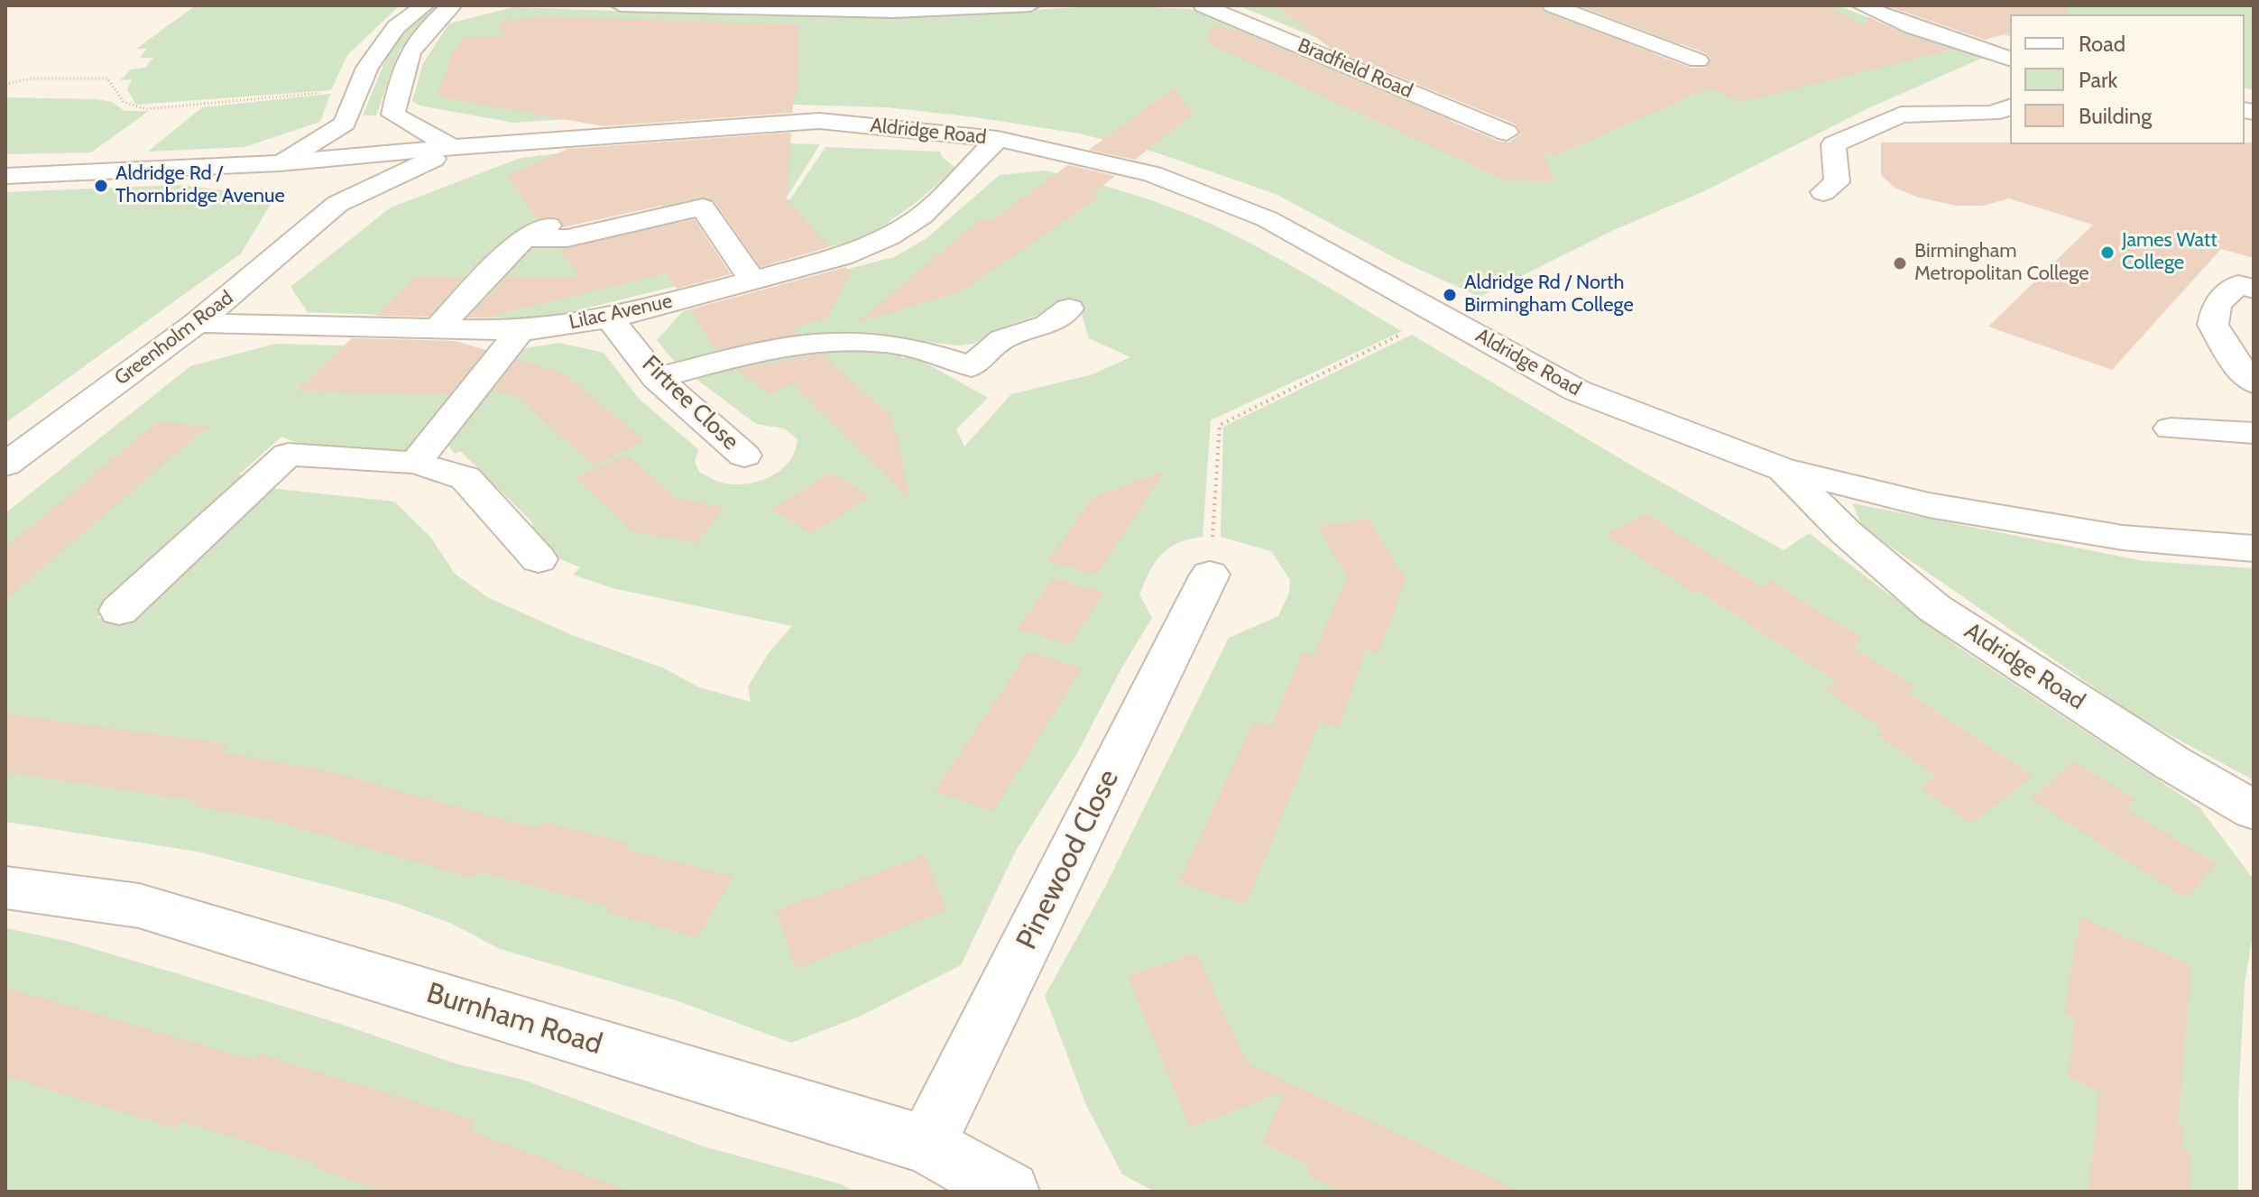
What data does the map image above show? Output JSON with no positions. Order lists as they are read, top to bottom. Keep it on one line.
{"streets":{"street":["Bradfield Road","Aldridge Road","Lilac Avenue","Greenholm Road","Firtree Close","Pinewood Close","Burnham Road"]},"crossings":[["Aldridge Road","Lilac Avenue"],["Aldridge Road","Greenholm Road"],["Lilac Avenue","Greenholm Road"],["Lilac Avenue","Firtree Close"],["Pinewood Close","Burnham Road"]],"places":["Aldridge Rd / Thornbridge Avenue","James Watt College","Birmingham Metropolitan College","Aldridge Rd / North Birmingham College"],"legend":["Road","Park","Building"]}
